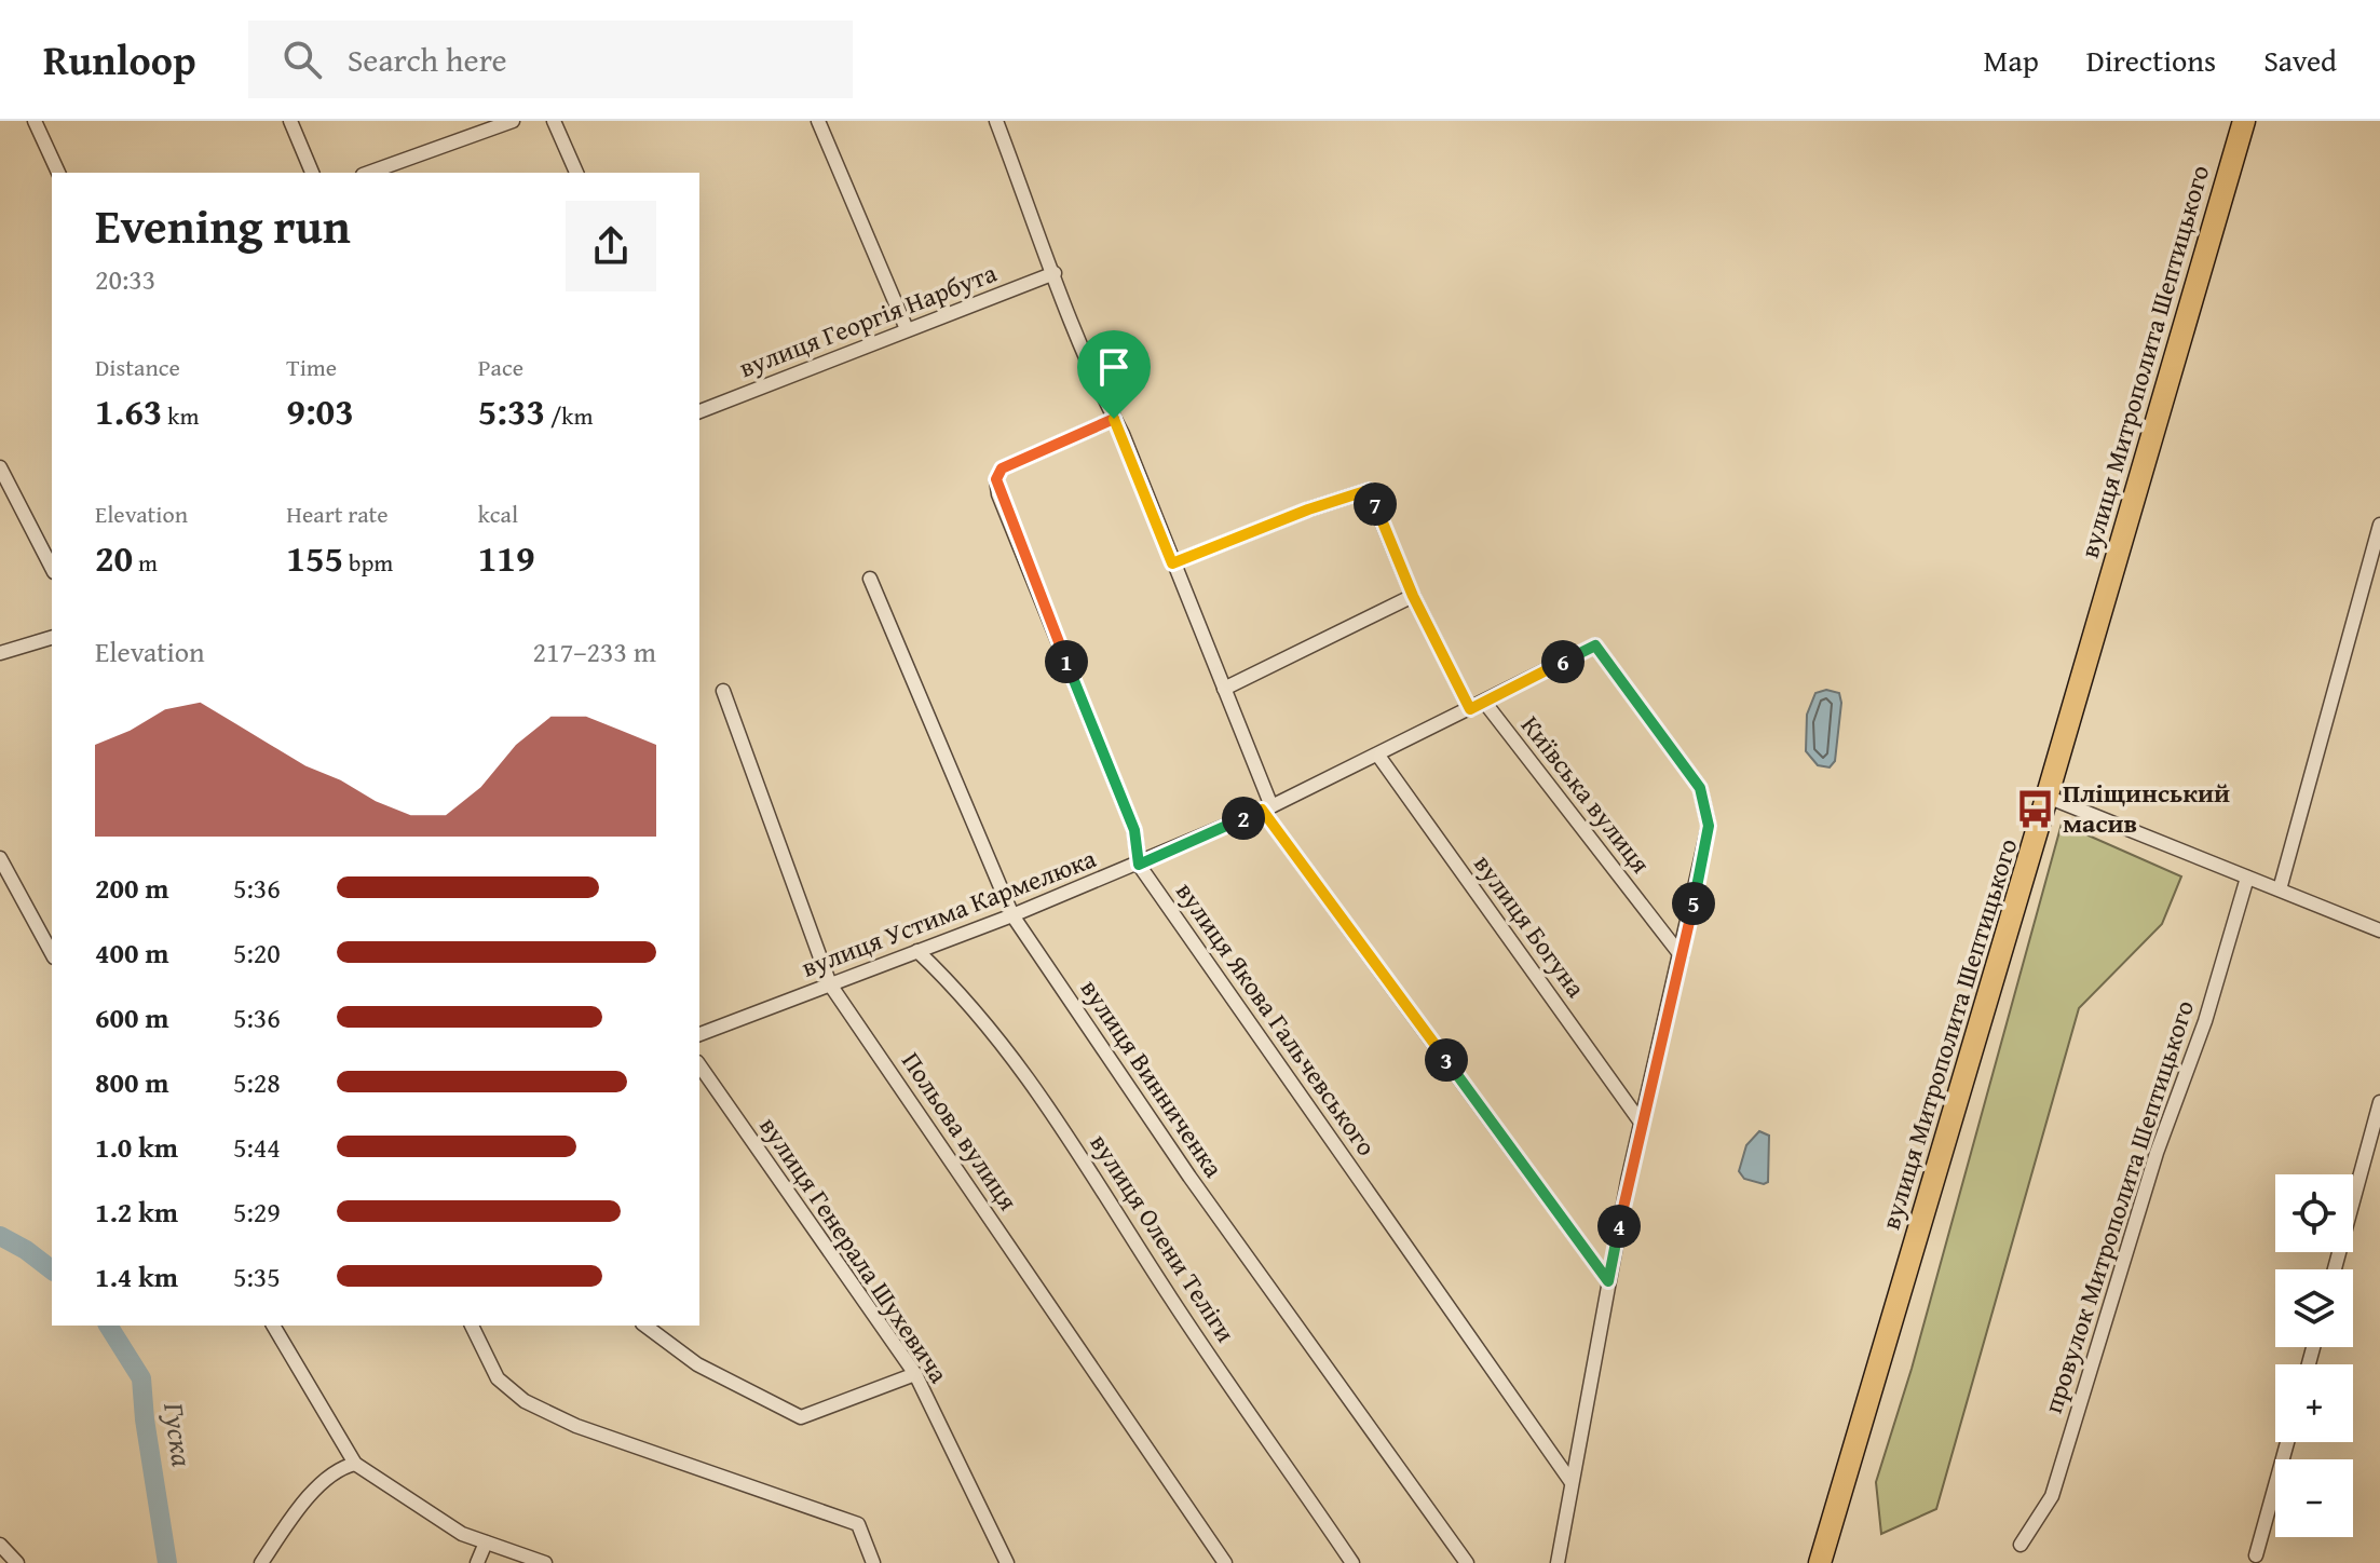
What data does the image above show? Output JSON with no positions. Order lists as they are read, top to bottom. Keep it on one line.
{"streets":{"main road":["вулиця Митрополита Шептицького"],"street":["вулиця Георгія Нарбута","Київська вулиця","вулиця Устима Кармелюка","вулиця Богуна","вулиця Якова Гальчевського","вулиця Винниченка","Польова вулиця","провулок Митрополита Шептицького","вулиця Олени Теліги","вулиця Генерала Шухевича"]},"crossings":[["Київська вулиця","вулиця Устима Кармелюка"],["вулиця Устима Кармелюка","вулиця Богуна"],["вулиця Устима Кармелюка","вулиця Якова Гальчевського"],["вулиця Устима Кармелюка","вулиця Винниченка"],["вулиця Устима Кармелюка","Польова вулиця"],["вулиця Устима Кармелюка","вулиця Олени Теліги"]],"water":["Гуска"],"places":{"bus stop":["Пліщинський масив"]},"page":{"header":"Runloop","search":"Search here","nav":["Map","Directions","Saved"],"heading":["Evening run","20:33"],"stats":[["Distance","1.63 km"],["Time","9:03"],["Pace","5:33 /km"],["Elevation","20 m"],["Heart rate","155 bpm"],["kcal","119"]],"pins":["7","1","6","2","5","3","4"],"chart":["Elevation","217–233 m"],"list":[{"name":"200 m","note":"5:36"},{"name":"400 m","note":"5:20"},{"name":"600 m","note":"5:36"},{"name":"800 m","note":"5:28"},{"name":"1.0 km","note":"5:44"},{"name":"1.2 km","note":"5:29"},{"name":"1.4 km","note":"5:35"}],"map_buttons":["+","−"]}}
